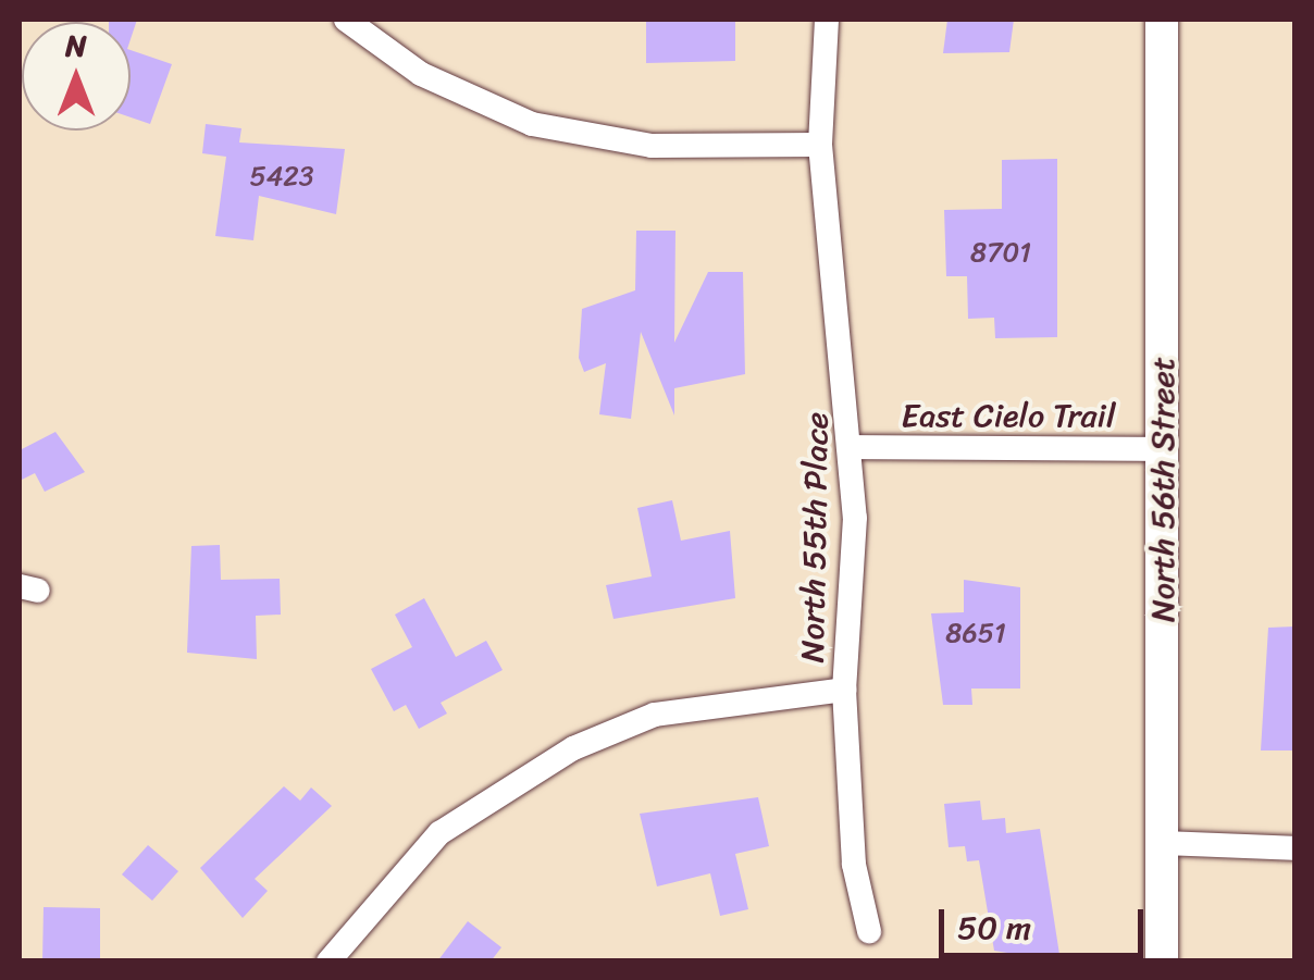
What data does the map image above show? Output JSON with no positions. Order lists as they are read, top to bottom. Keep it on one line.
{"streets":{"street":["East Cielo Trail","North 56th Street","North 55th Place"]},"crossings":[["East Cielo Trail","North 56th Street"],["East Cielo Trail","North 55th Place"]],"house_numbers":["5423","8701","8651"],"scale_bar":"50 m","north":"top"}
